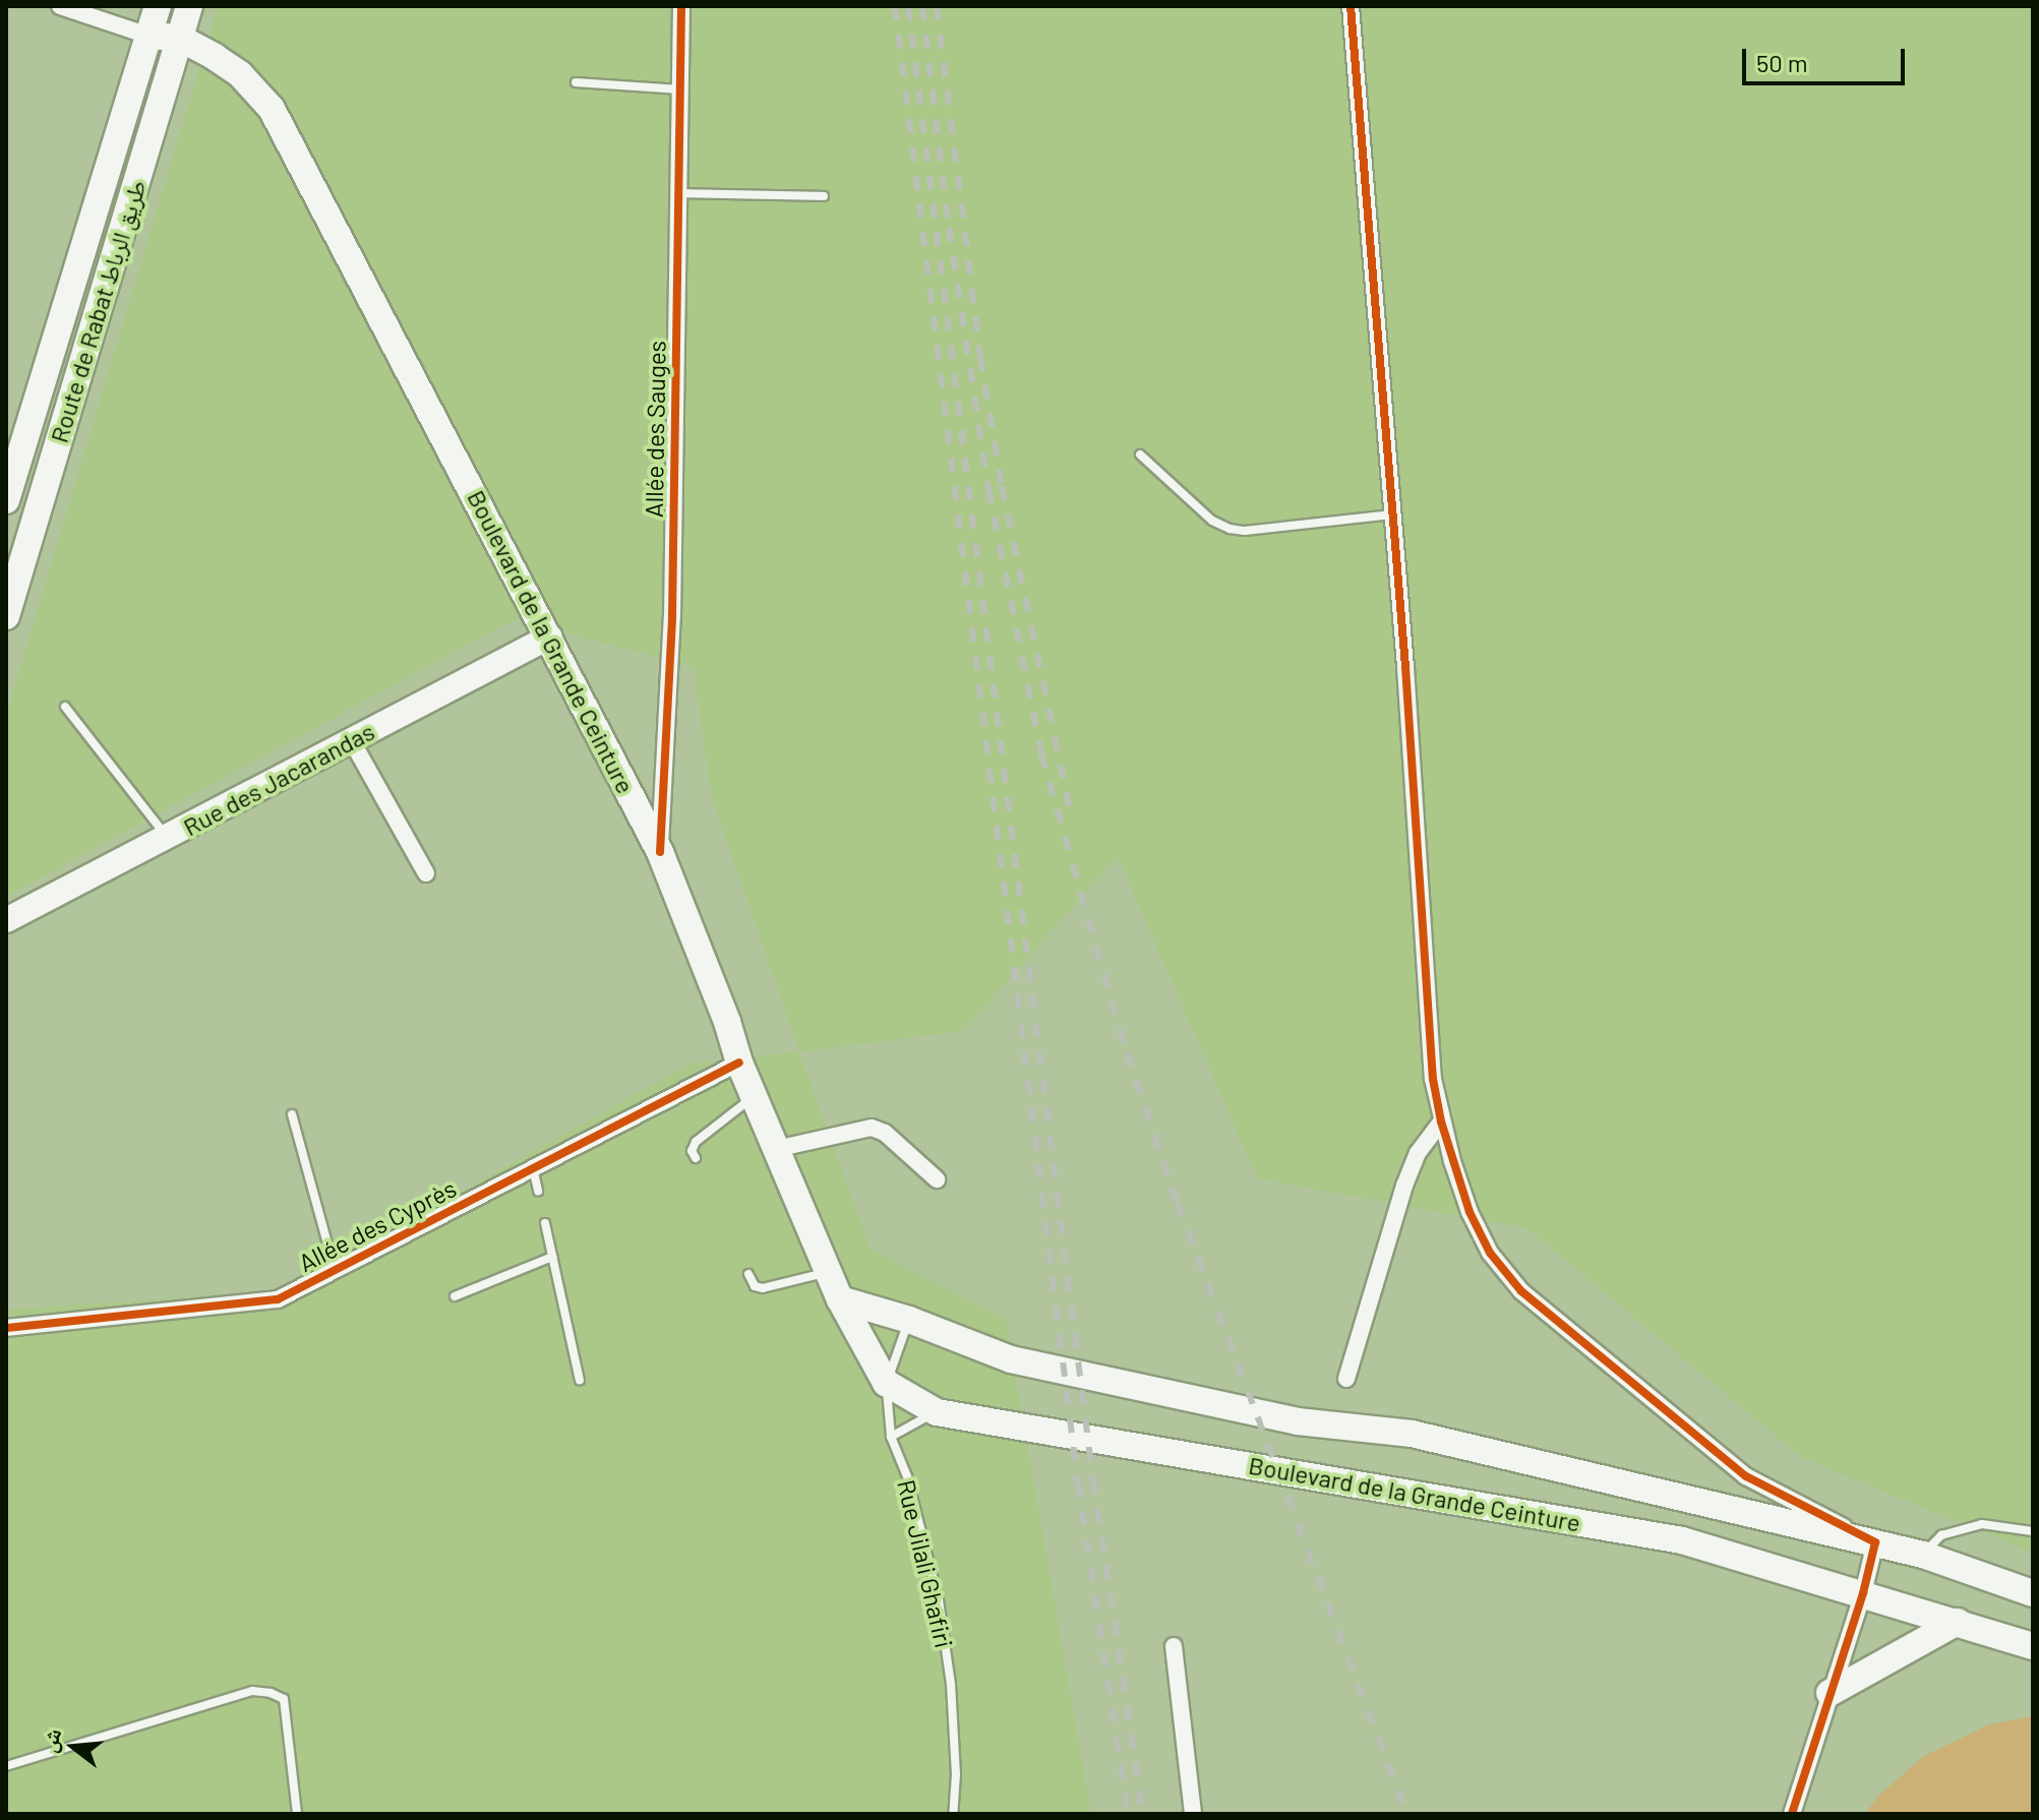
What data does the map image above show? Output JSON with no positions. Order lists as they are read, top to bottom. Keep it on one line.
{"streets":{"main road":["Route de Rabat طريق الرباط","Boulevard de la Grande Ceinture"],"street":["Allée des Sauges","Rue des Jacarandas","Allée des Cyprès"],"lane":["Rue Jilali Ghafiri"]},"crossings":[["Route de Rabat طريق الرباط","Boulevard de la Grande Ceinture"],["Allée des Sauges","Boulevard de la Grande Ceinture"],["Boulevard de la Grande Ceinture","Rue des Jacarandas"],["Boulevard de la Grande Ceinture","Allée des Cyprès"],["Boulevard de la Grande Ceinture","Rue Jilali Ghafiri"]],"scale_bar":"50 m","north":"left"}
